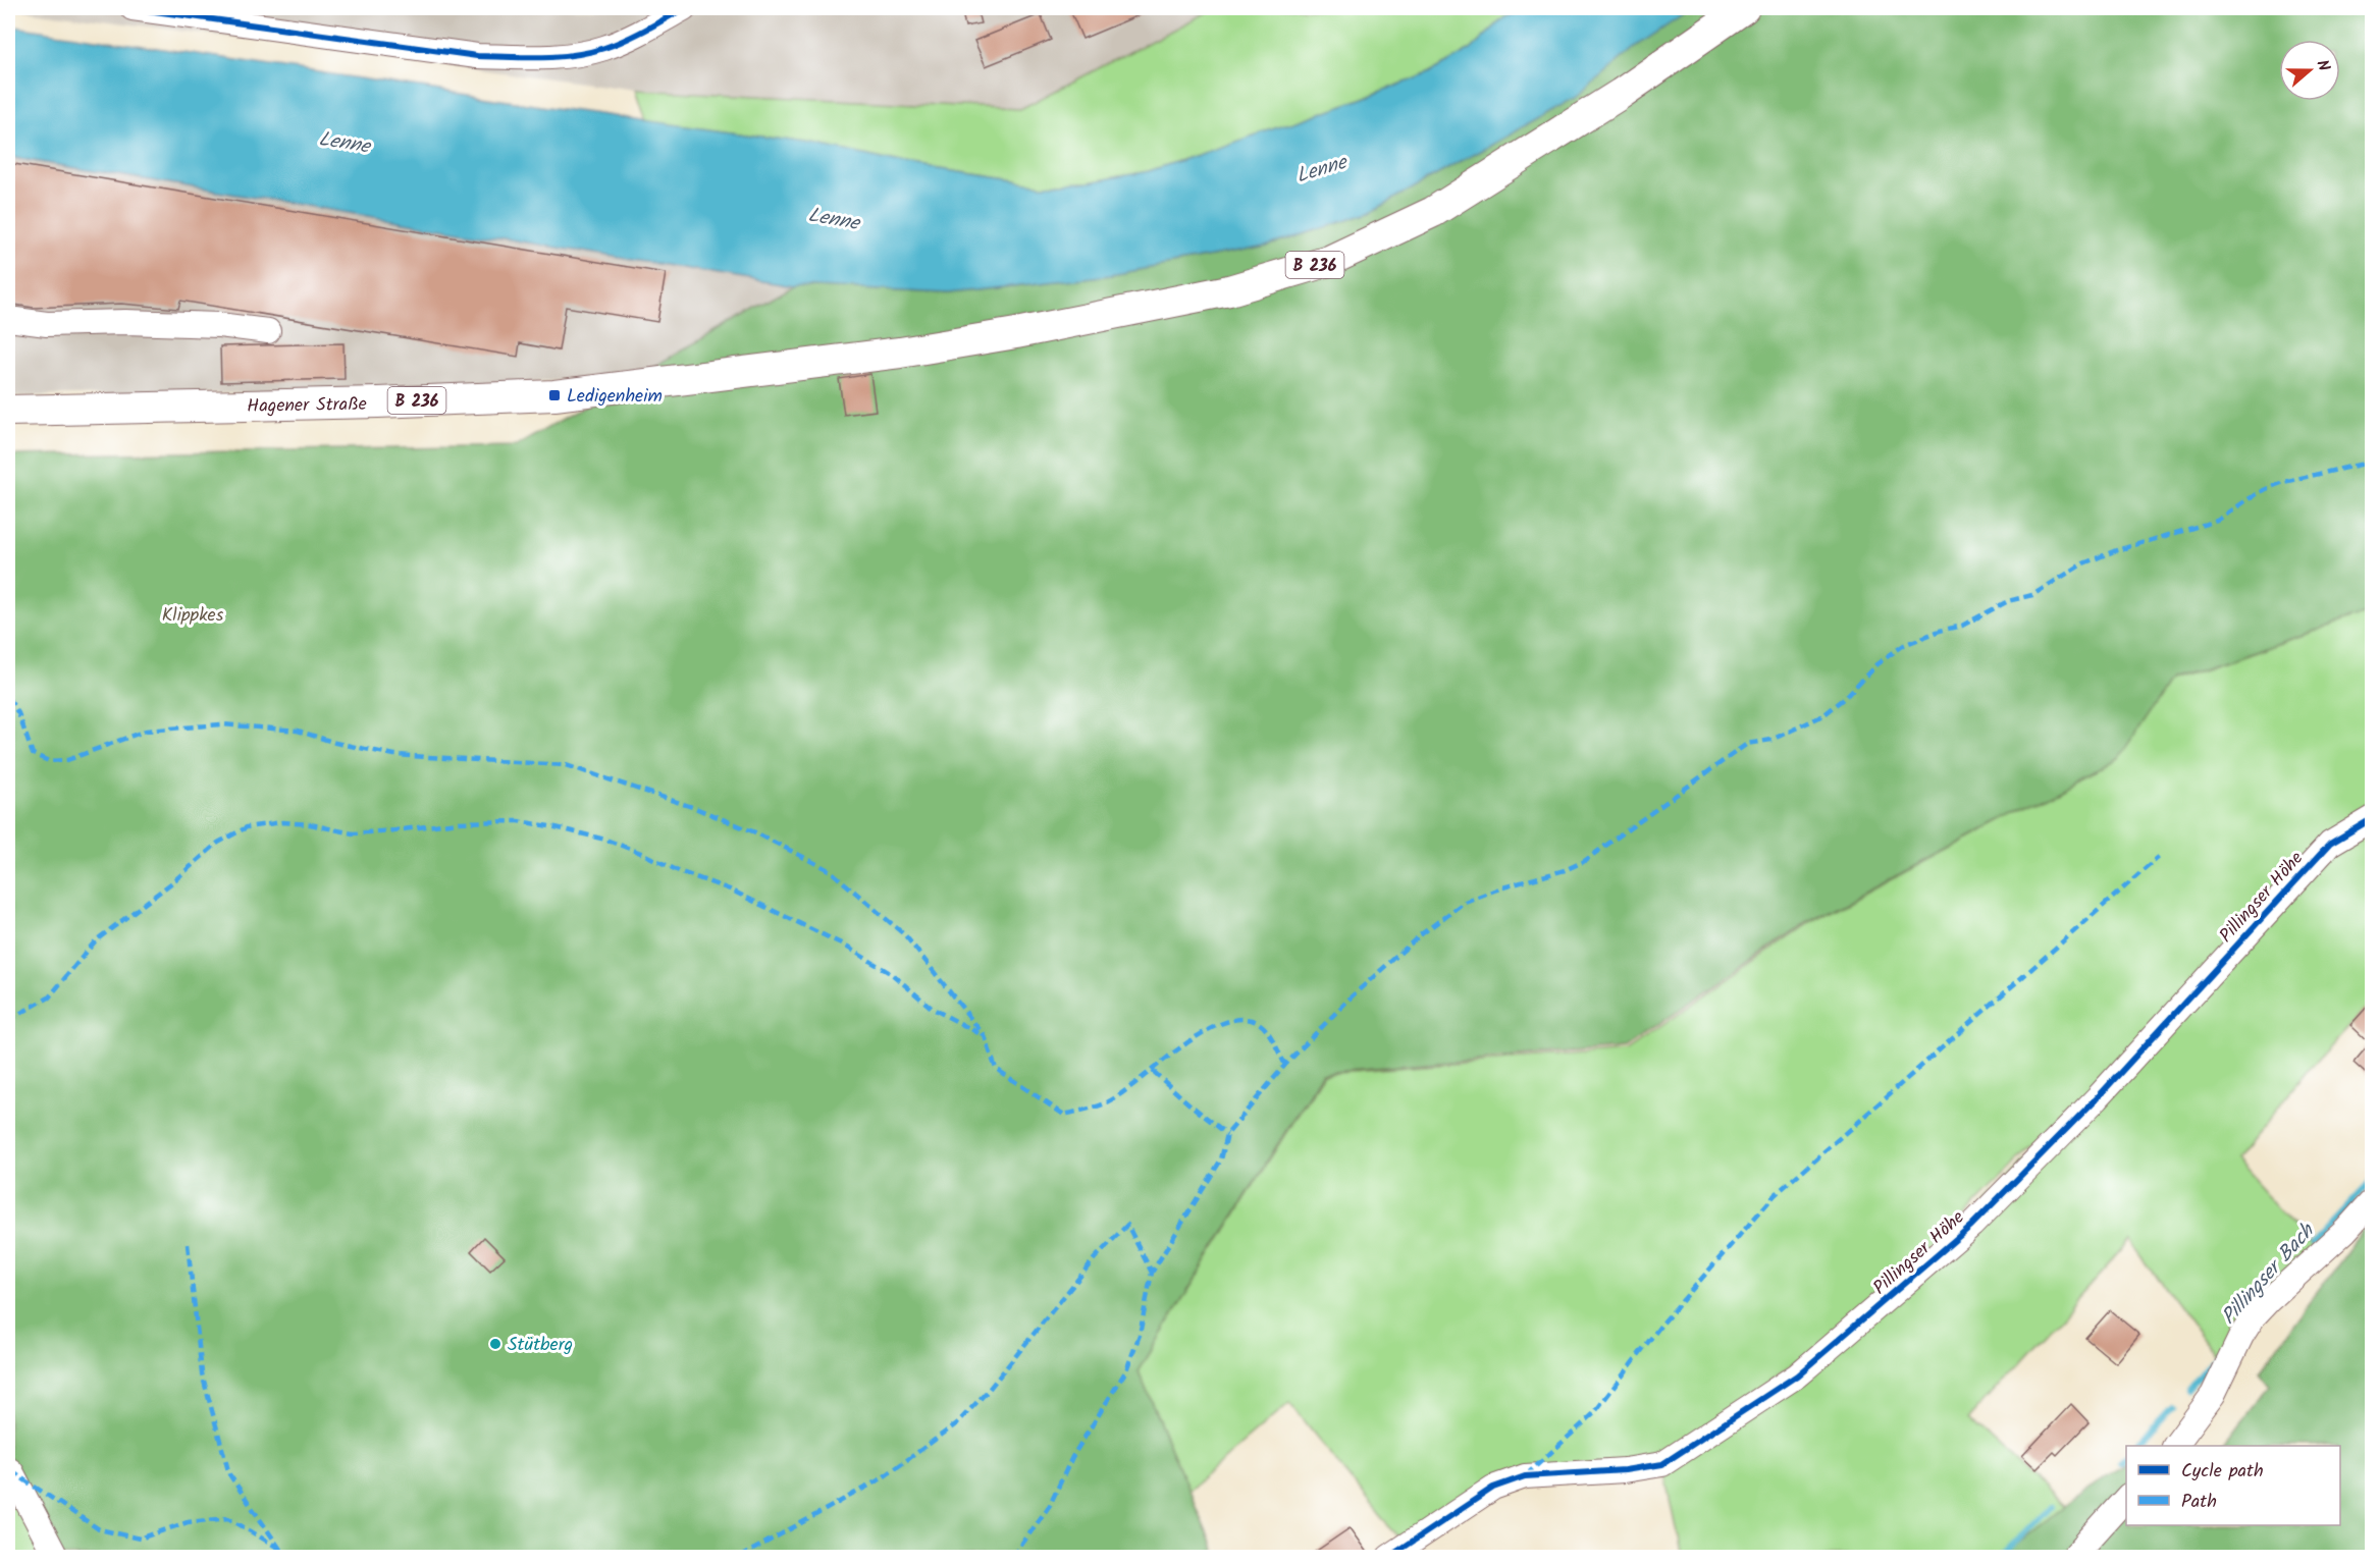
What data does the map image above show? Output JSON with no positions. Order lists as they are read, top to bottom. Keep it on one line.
{"streets":{"main road":["B 236","Hagener Straße"],"street":["Pillingser Höhe"]},"water":["Lenne","Pillingser Bach"],"parks":["Klippkes"],"places":{"transit":["Ledigenheim"],"other":["Stütberg"]},"legend":["Cycle path","Path"],"north":"right"}
